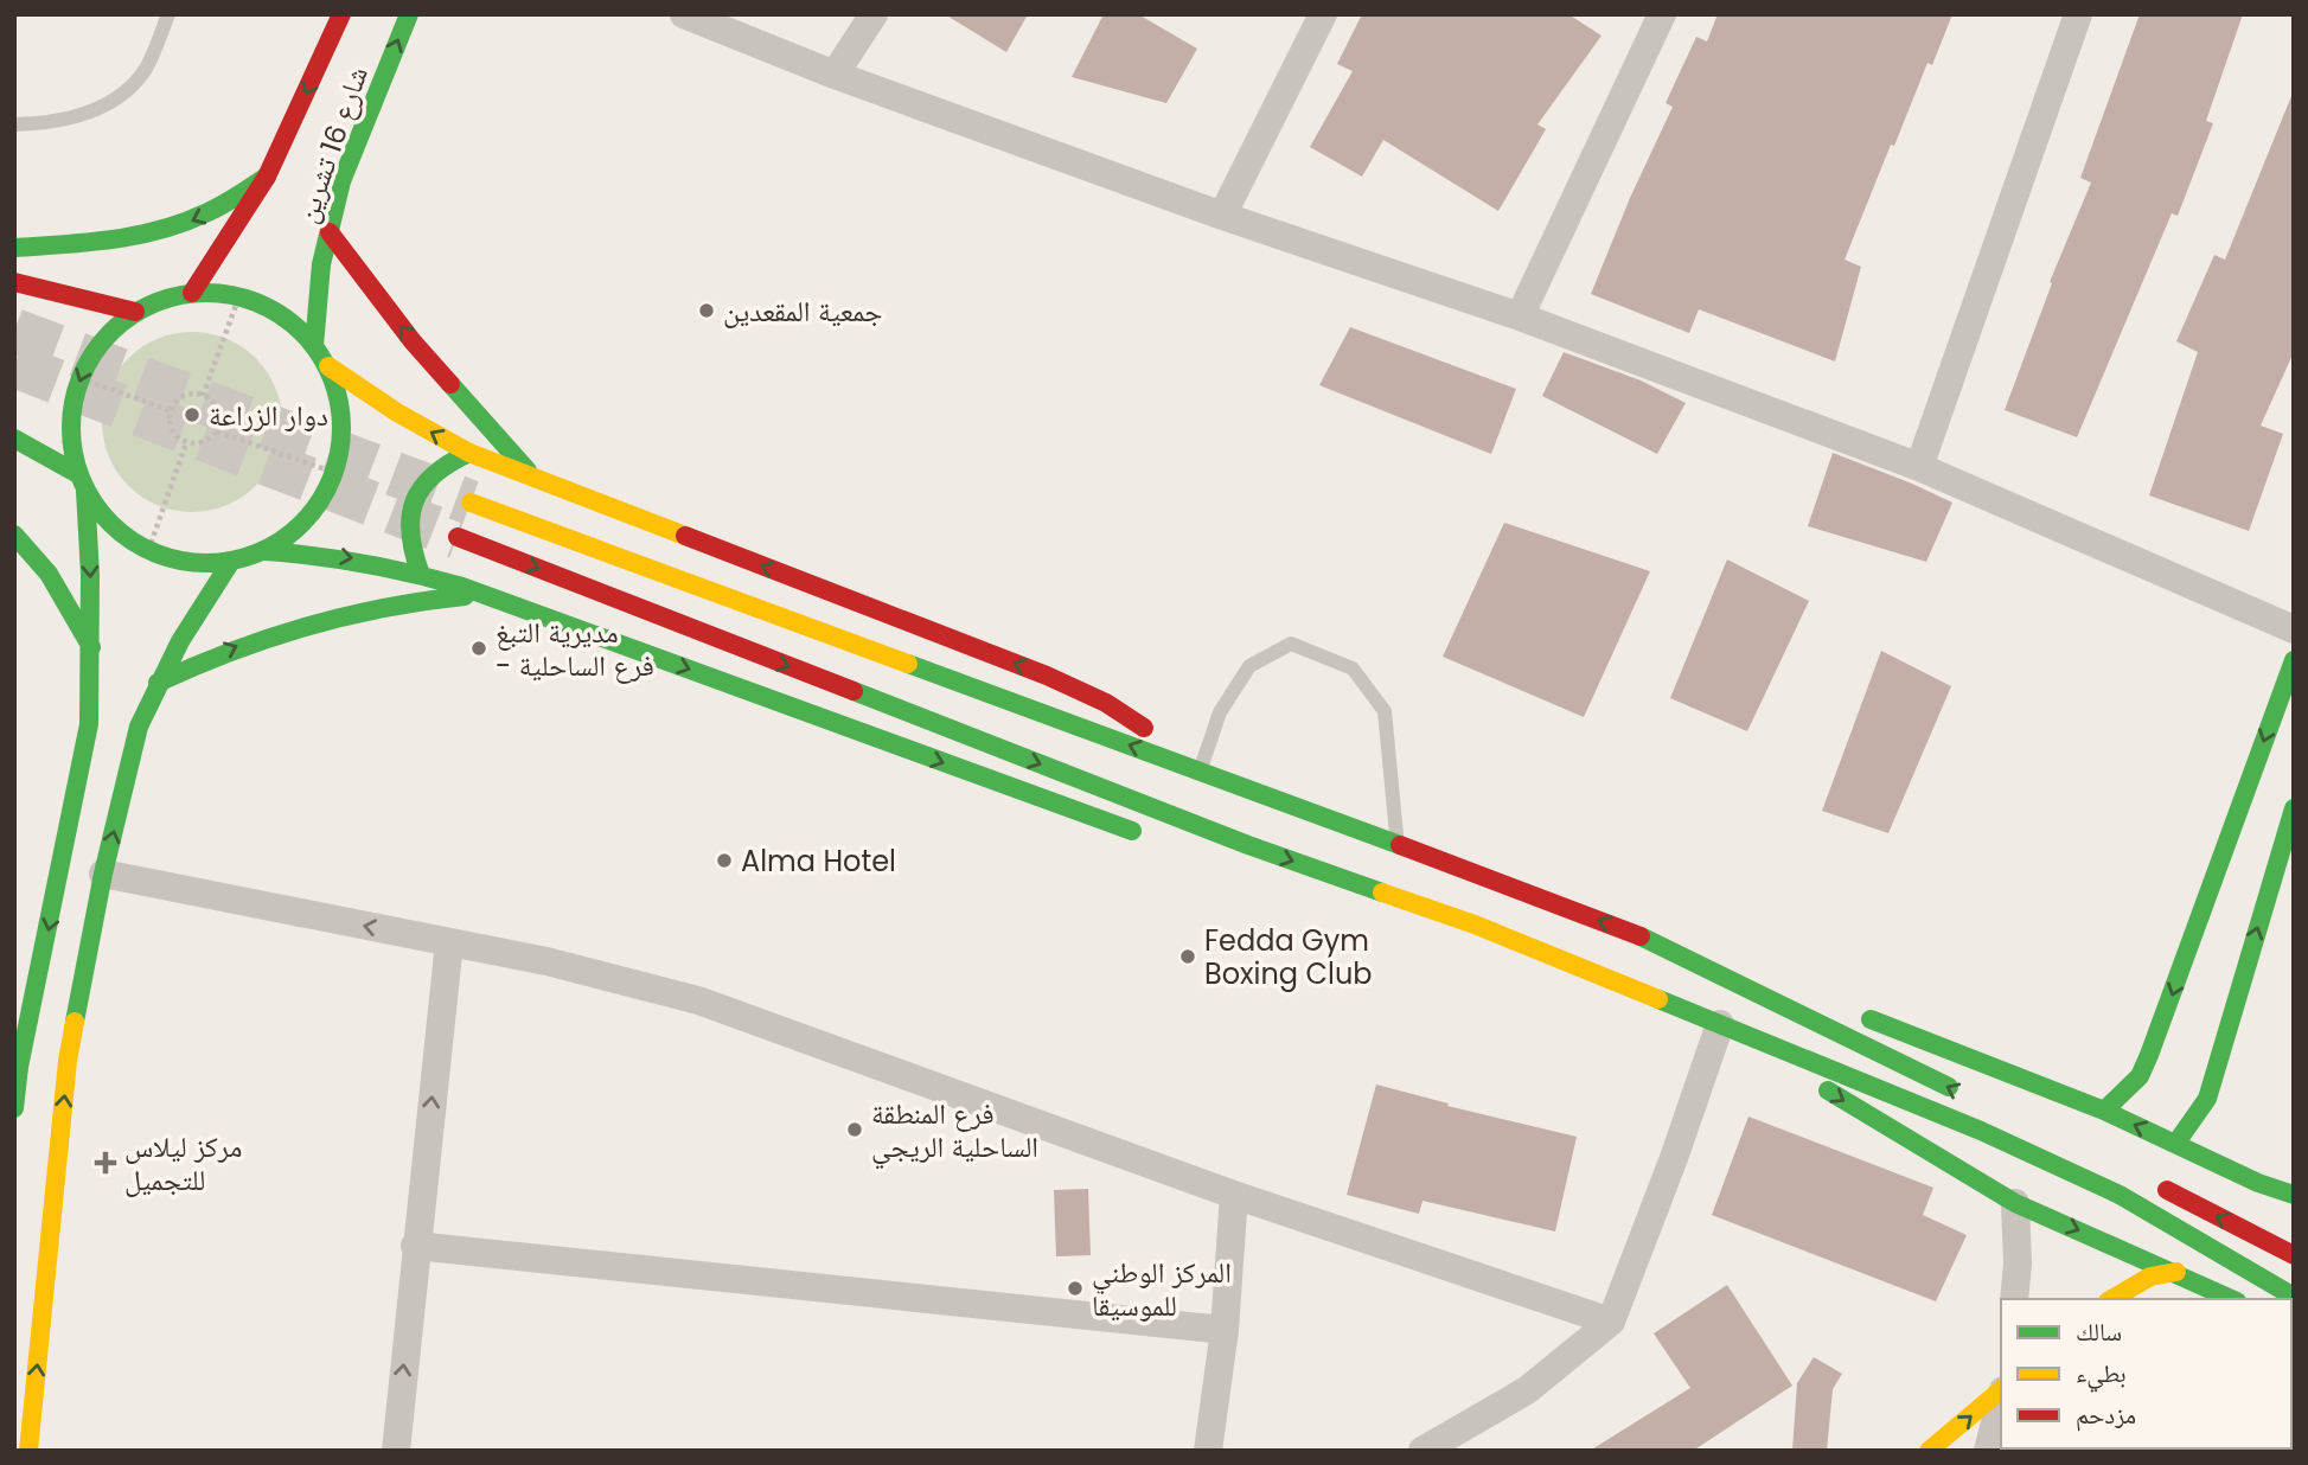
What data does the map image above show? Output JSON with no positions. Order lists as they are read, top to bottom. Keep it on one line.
{"streets":{"main road":["شارع 16 تشرين"]},"places":{"other":["جمعية المقعدين","دوار الزراعة","مديرية التبغ - فرع الساحلية","Alma Hotel","Fedda Gym Boxing Club","فرع المنطقة الساحلية الريجي","المركز الوطني للموسيقا"],"health":["مركز ليلاس للتجميل"]},"legend":["سالك","بطيء","مزدحم"]}
